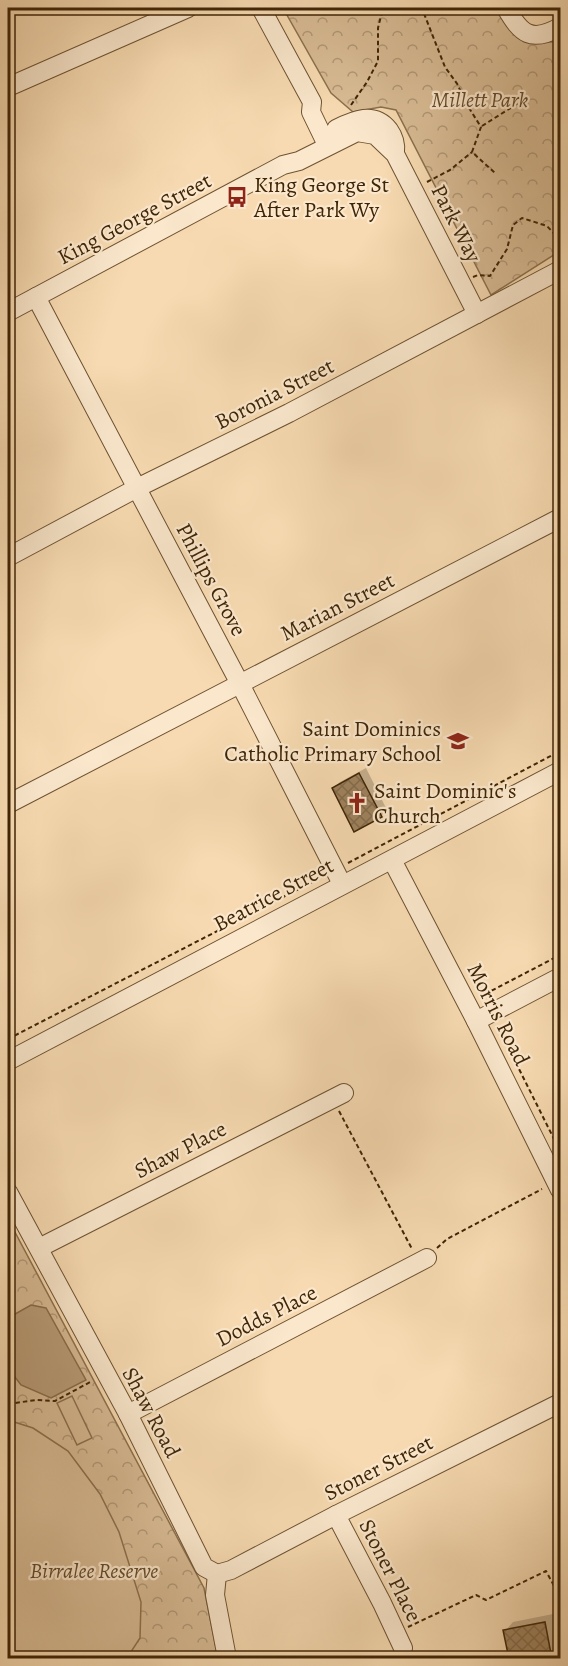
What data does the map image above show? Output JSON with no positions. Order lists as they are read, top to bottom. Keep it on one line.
{"streets":{"street":["King George Street","Park Way","Boronia Street","Phillips Grove","Marian Street","Beatrice Street","Morris Road","Shaw Place","Dodds Place","Shaw Road","Stoner Street","Stoner Place"]},"crossings":[["King George Street","Park Way"],["King George Street","Phillips Grove"],["Park Way","Boronia Street"],["Boronia Street","Phillips Grove"],["Phillips Grove","Marian Street"],["Phillips Grove","Beatrice Street"],["Beatrice Street","Morris Road"],["Shaw Place","Shaw Road"],["Dodds Place","Shaw Road"],["Shaw Road","Stoner Street"],["Stoner Street","Stoner Place"]],"parks":["Millett Park","Birralee Reserve"],"places":{"bus stop":["King George St After Park Wy"],"school or university":["Saint Dominics Catholic Primary School"],"church":["Saint Dominic's Church"]}}
